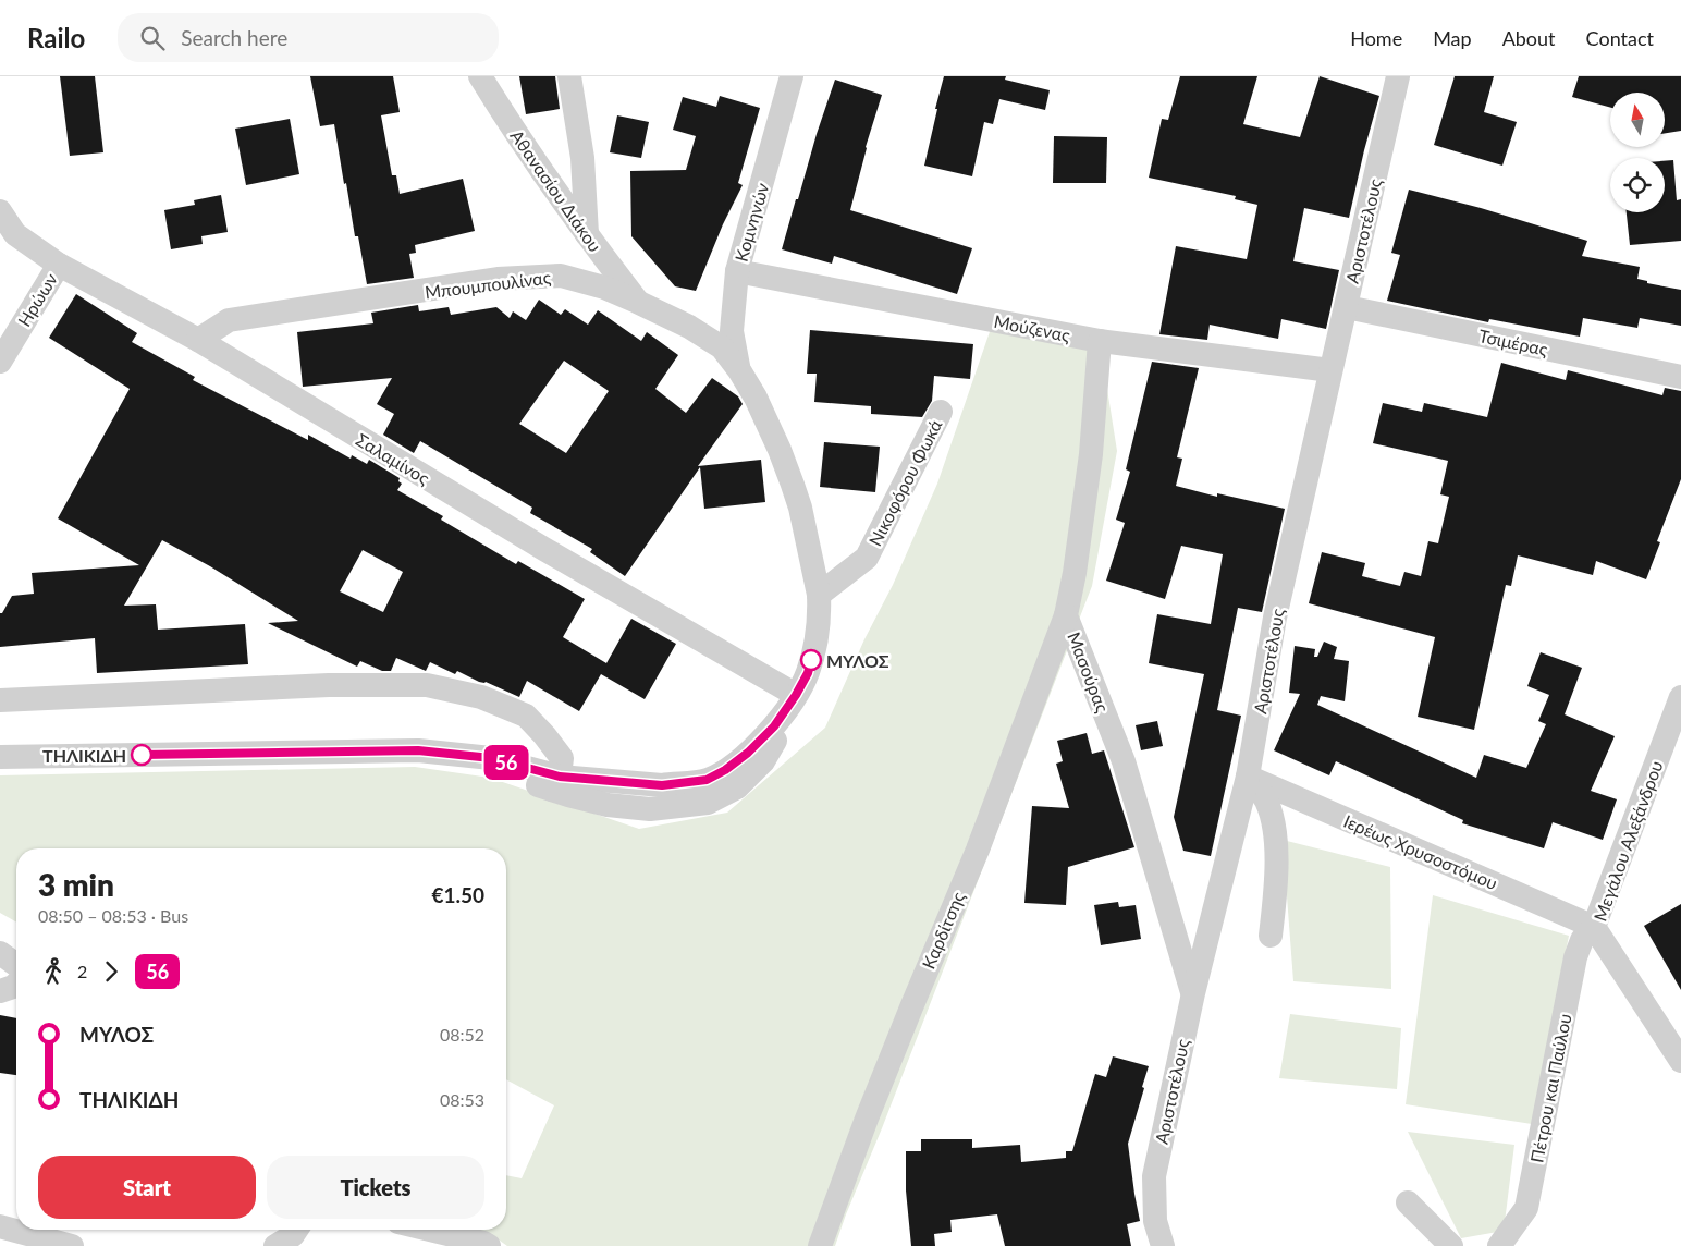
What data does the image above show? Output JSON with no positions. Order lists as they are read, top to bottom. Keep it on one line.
{"streets":{"street":["Αθανασίου Διάκου","Κομνηνών","Αριστοτέλους","Μπουμπουλίνας","Ηρώων","Μούζενας","Τσιμέρας","Σαλαμίνος","Νικοφόρου Φωκά","Μασούρας","Μεγάλου Αλεξάνδρου","Ιερέως Χρυσοστόμου","Καρδίτσης","Πέτρου και Παύλου"]},"crossings":[["Αθανασίου Διάκου","Μπουμπουλίνας"],["Κομνηνών","Μπουμπουλίνας"],["Κομνηνών","Μούζενας"],["Αριστοτέλους","Μούζενας"],["Αριστοτέλους","Τσιμέρας"],["Αριστοτέλους","Μασούρας"],["Αριστοτέλους","Ιερέως Χρυσοστόμου"],["Μπουμπουλίνας","Σαλαμίνος"],["Μπουμπουλίνας","Νικοφόρου Φωκά"],["Ηρώων","Σαλαμίνος"],["Μούζενας","Μασούρας"],["Μασούρας","Καρδίτσης"],["Μεγάλου Αλεξάνδρου","Ιερέως Χρυσοστόμου"],["Μεγάλου Αλεξάνδρου","Πέτρου και Παύλου"],["Ιερέως Χρυσοστόμου","Πέτρου και Παύλου"]],"places":["ΜΥΛΟΣ","ΤΗΛΙΚΙΔΗ"],"lines":["bus line 56"],"north":"top","page":{"header":"Railo","search":"Search here","nav":["Home","Map","About","Contact"],"on_map":"56","heading":["3 min","08:50 – 08:53 · Bus","€1.50"],"legs":["2","56"],"list":[{"name":"ΜΥΛΟΣ","value":"08:52"},{"name":"ΤΗΛΙΚΙΔΗ","value":"08:53"}],"buttons":["Start","Tickets"]}}
